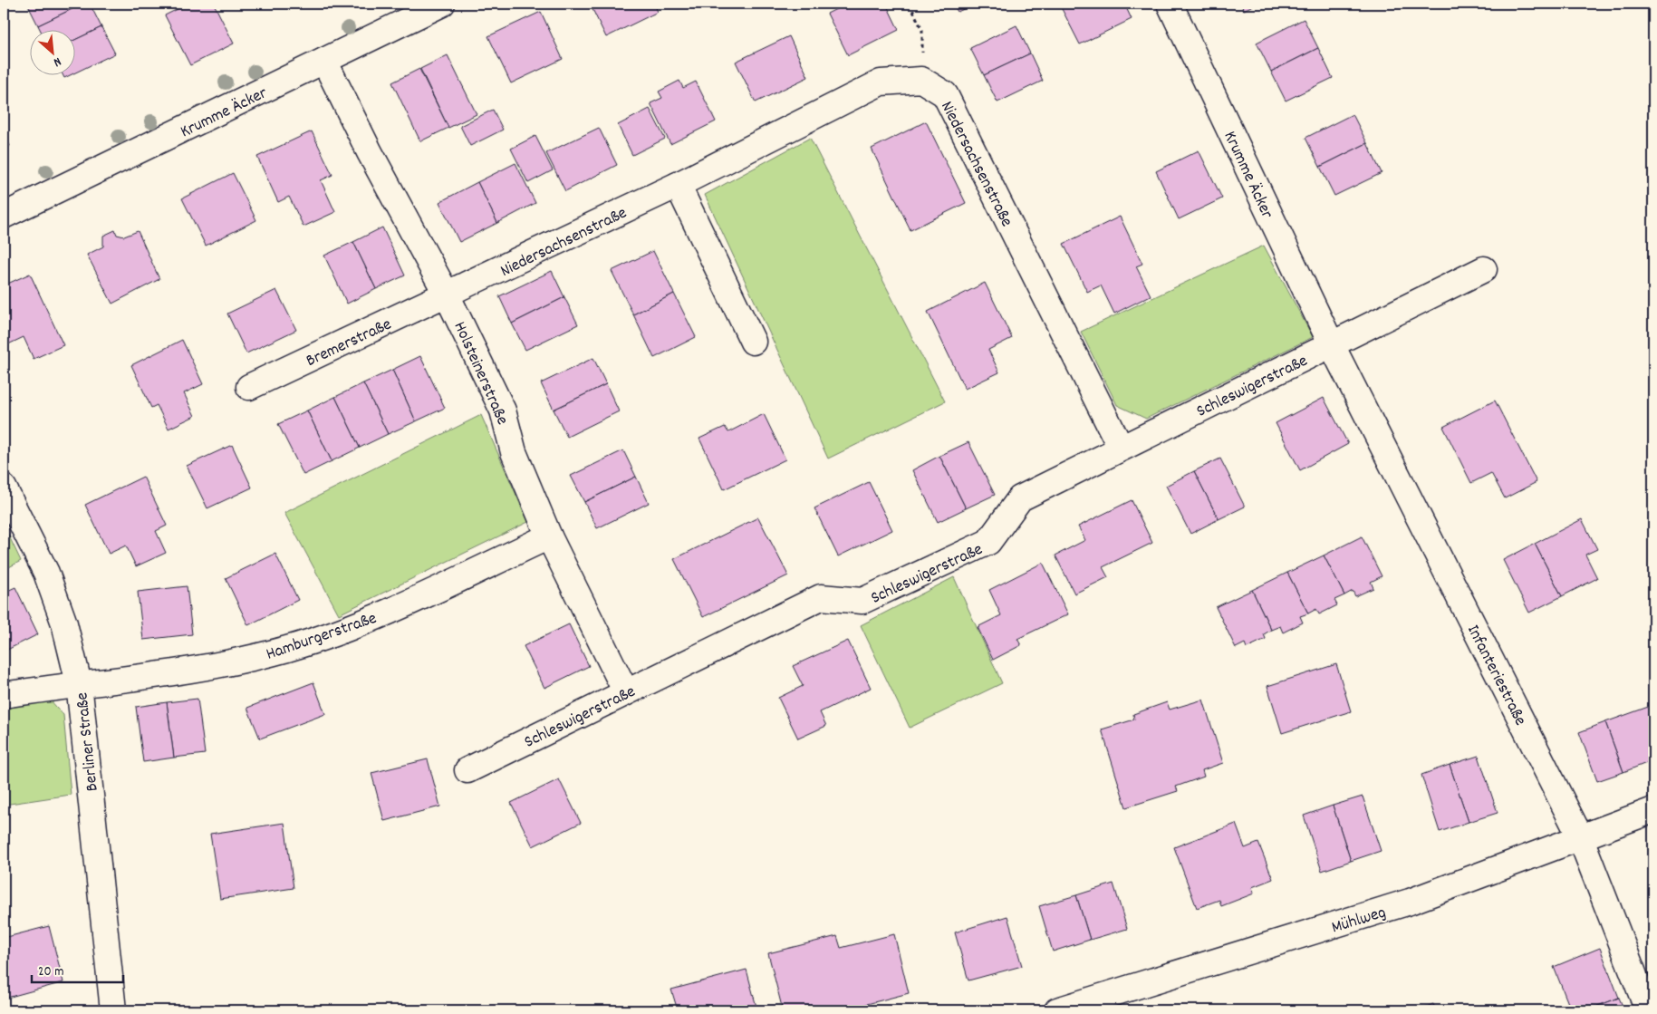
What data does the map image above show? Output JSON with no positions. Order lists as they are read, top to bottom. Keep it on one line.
{"streets":{"street":["Krumme Äcker","Niedersachsenstraße","Bremerstraße","Holsteinerstraße","Schleswigerstraße","Hamburgerstraße","Infanteriestraße","Berliner Straße","Mühlweg"]},"crossings":[["Krumme Äcker","Holsteinerstraße"],["Krumme Äcker","Schleswigerstraße"],["Krumme Äcker","Infanteriestraße"],["Niedersachsenstraße","Bremerstraße"],["Niedersachsenstraße","Holsteinerstraße"],["Niedersachsenstraße","Schleswigerstraße"],["Bremerstraße","Holsteinerstraße"],["Holsteinerstraße","Schleswigerstraße"],["Holsteinerstraße","Hamburgerstraße"],["Schleswigerstraße","Infanteriestraße"],["Hamburgerstraße","Berliner Straße"],["Infanteriestraße","Mühlweg"]],"scale_bar":"20 m","north":"bottom right"}
